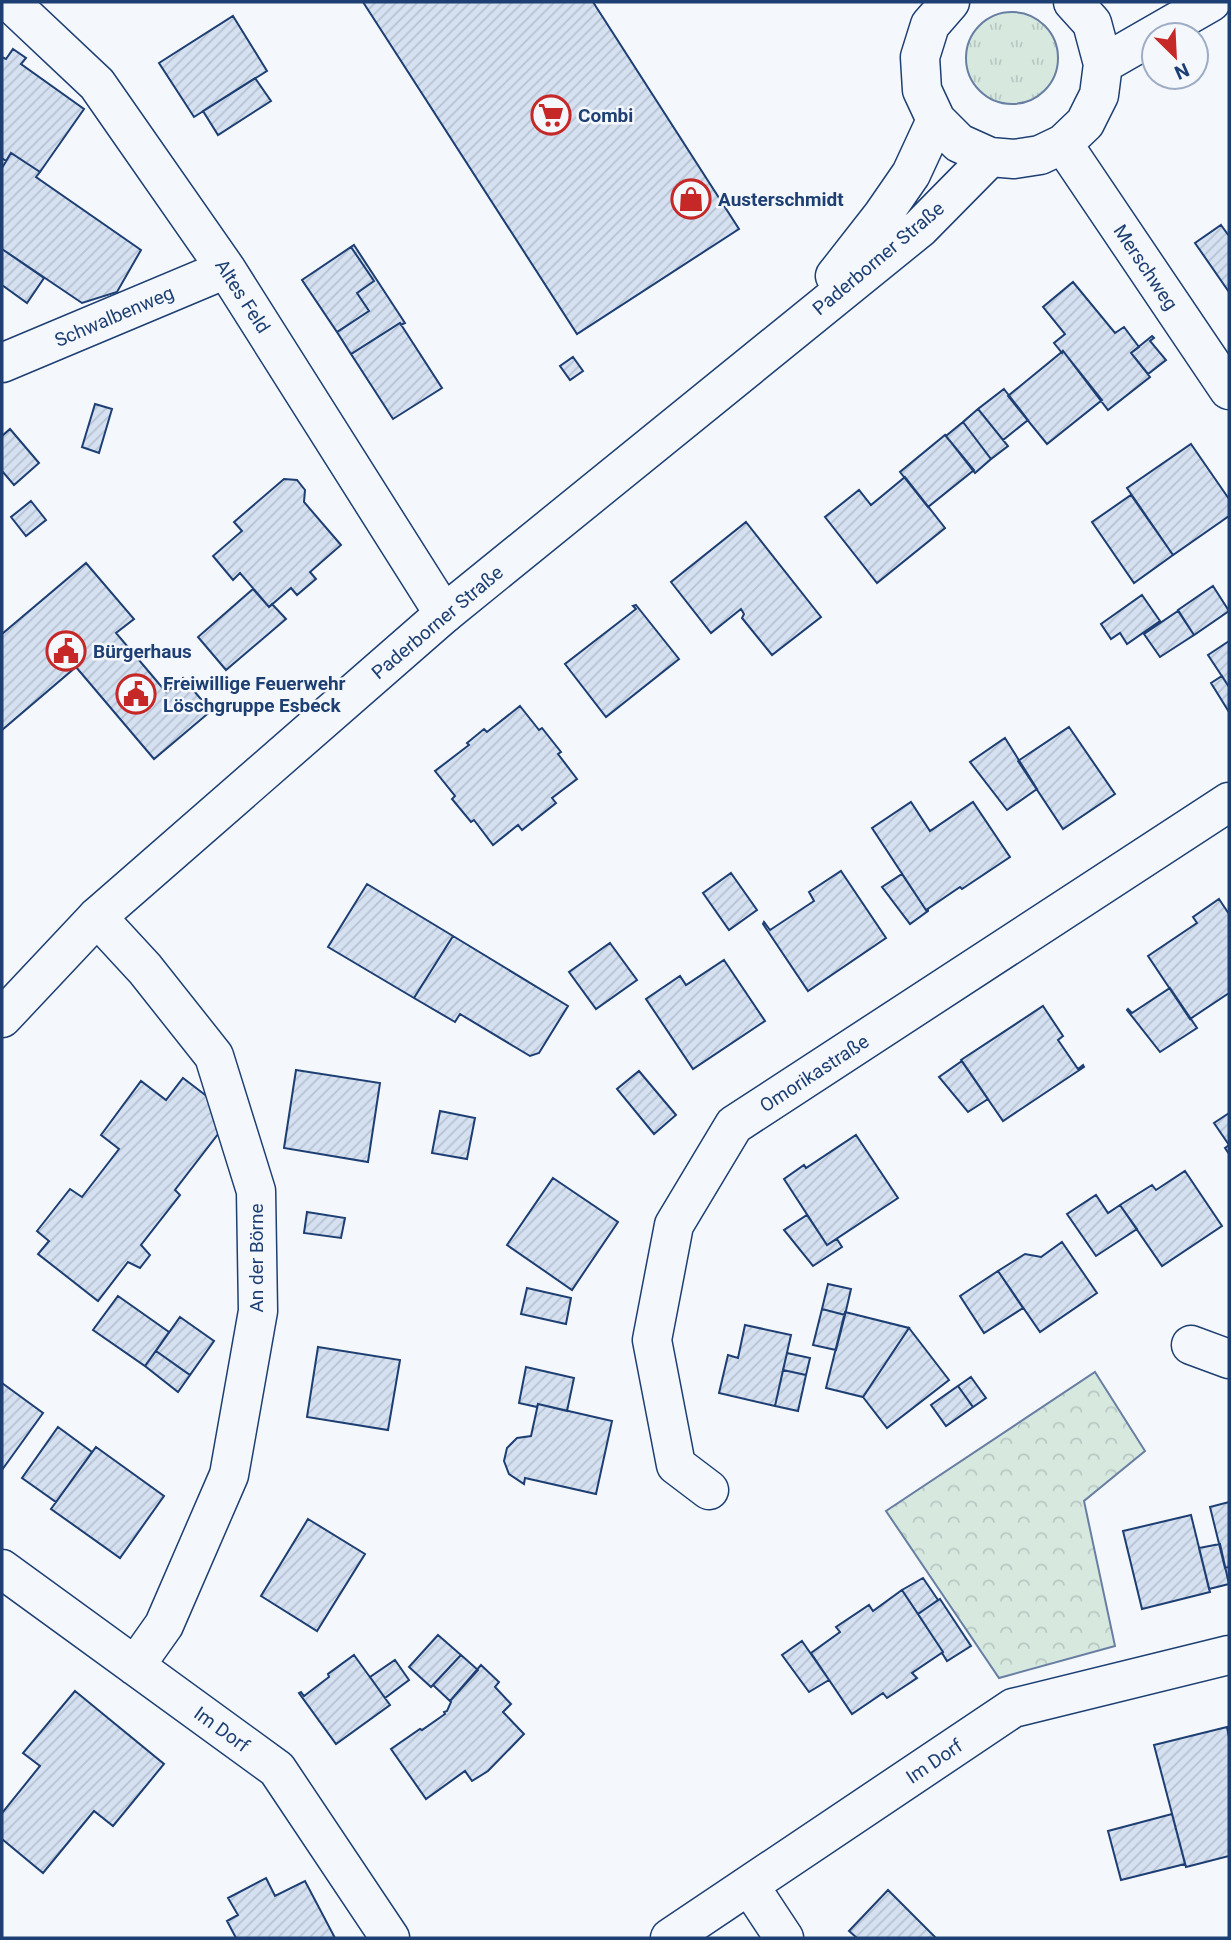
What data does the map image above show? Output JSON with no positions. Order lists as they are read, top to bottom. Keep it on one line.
{"streets":{"street":["Paderborner Straße","Merschweg","Altes Feld","Schwalbenweg","Omorikastraße","An der Börne","Im Dorf"]},"crossings":[["Paderborner Straße","Altes Feld"],["Paderborner Straße","An der Börne"],["Altes Feld","Schwalbenweg"],["An der Börne","Im Dorf"]],"places":{"supermarket":["Combi"],"shop":["Austerschmidt"],"public building":["Bürgerhaus","Freiwillige Feuerwehr Löschgruppe Esbeck"]},"north":"bottom right"}
